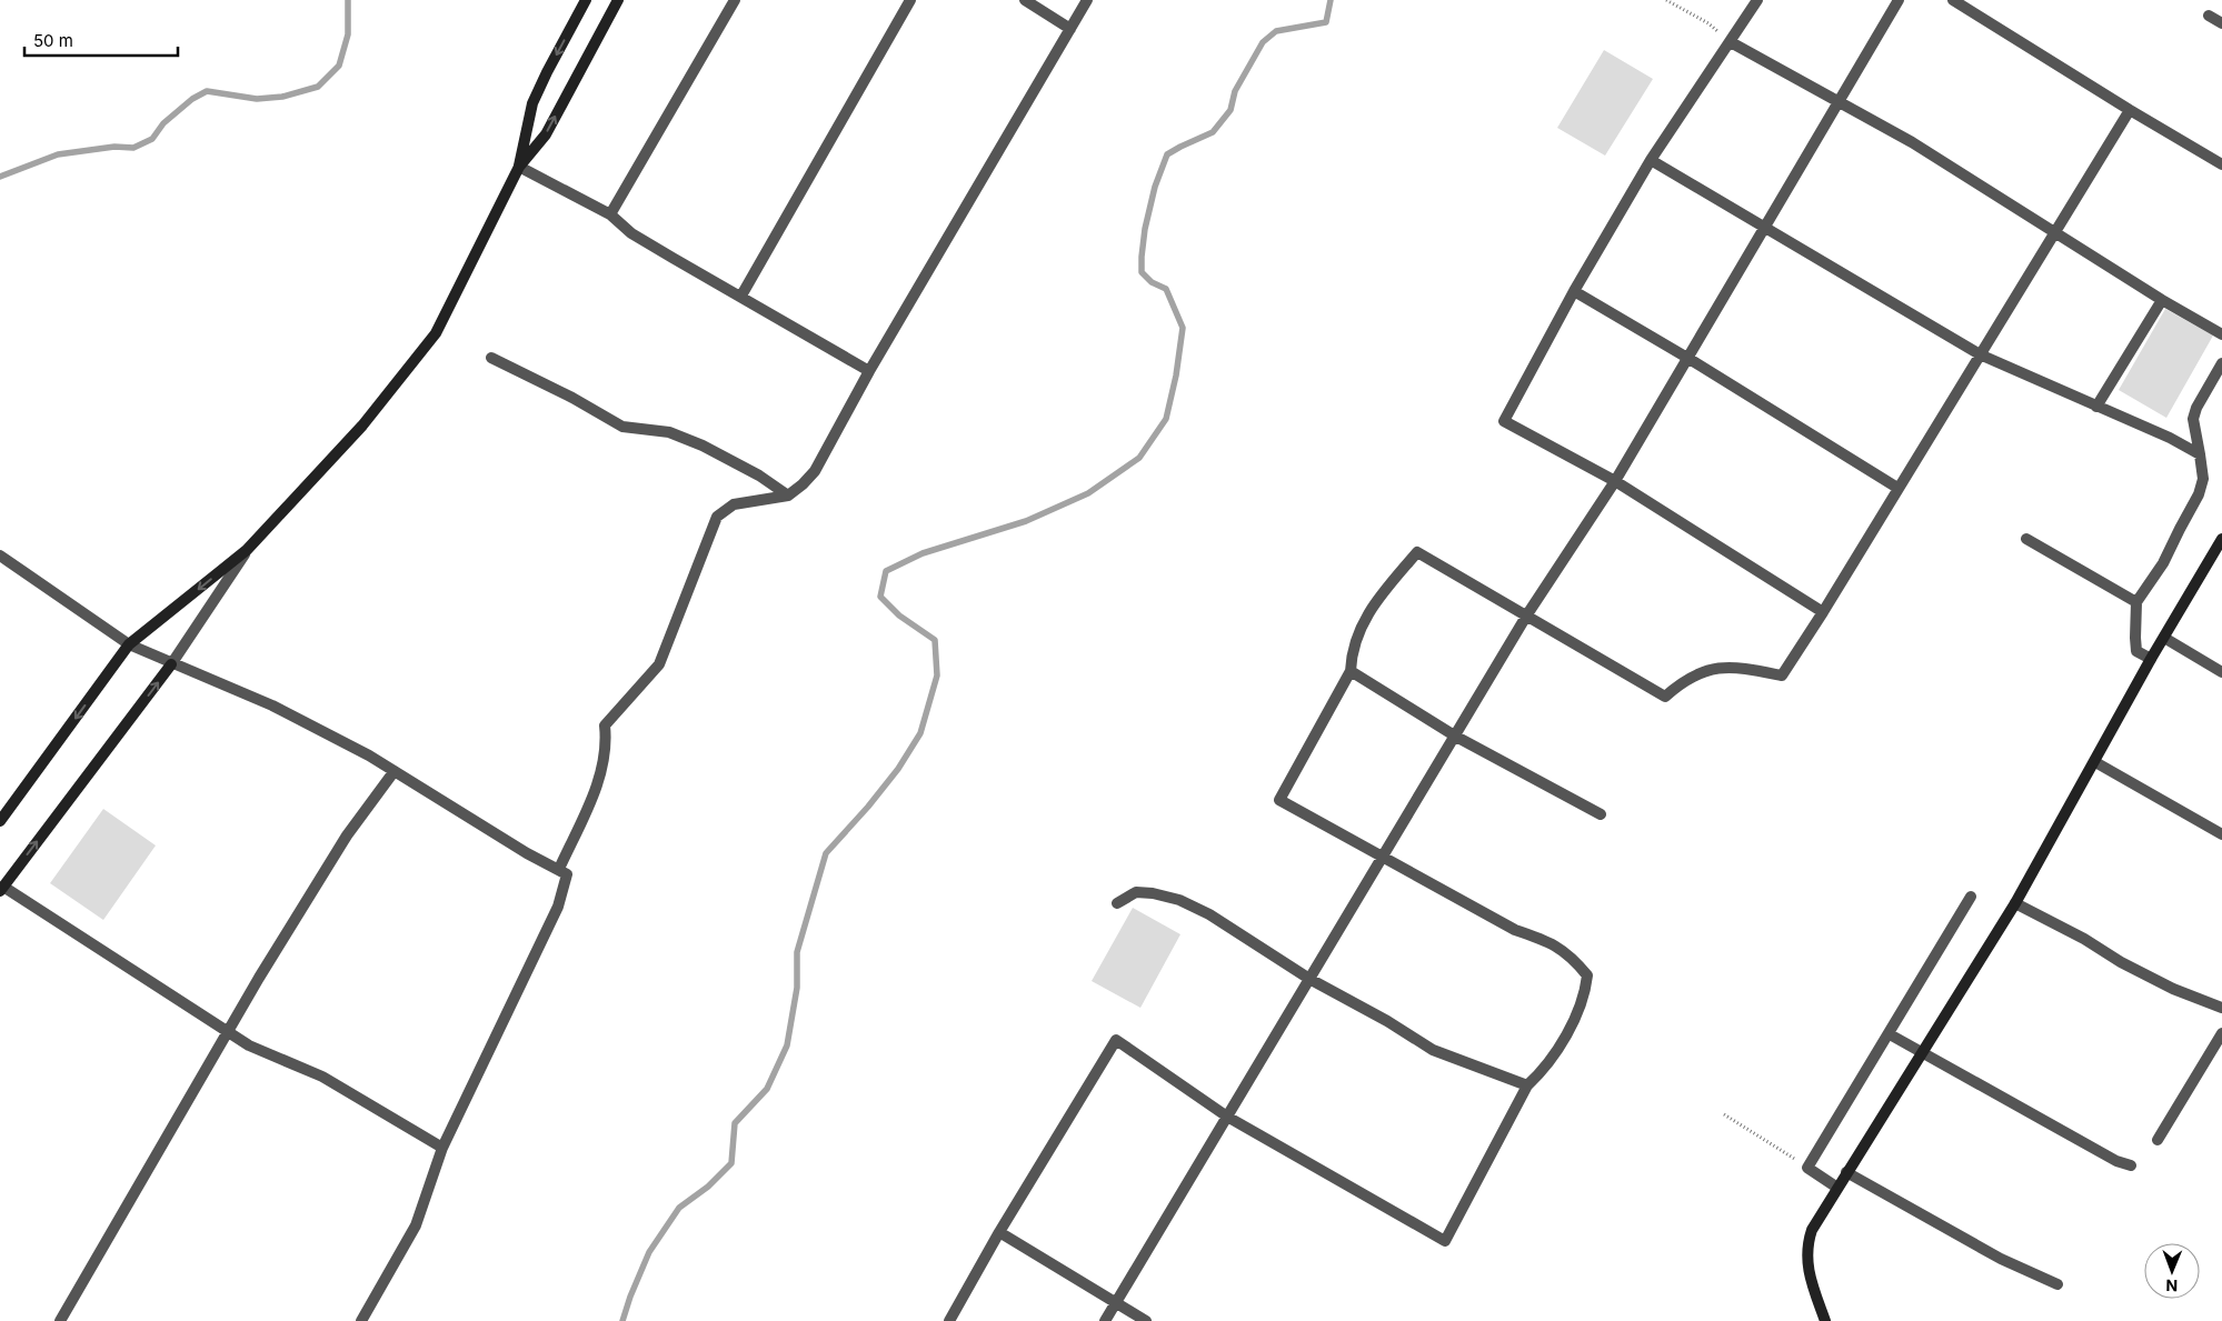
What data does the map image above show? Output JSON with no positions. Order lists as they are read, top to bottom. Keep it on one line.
{"scale_bar":"50 m","north":"bottom"}
